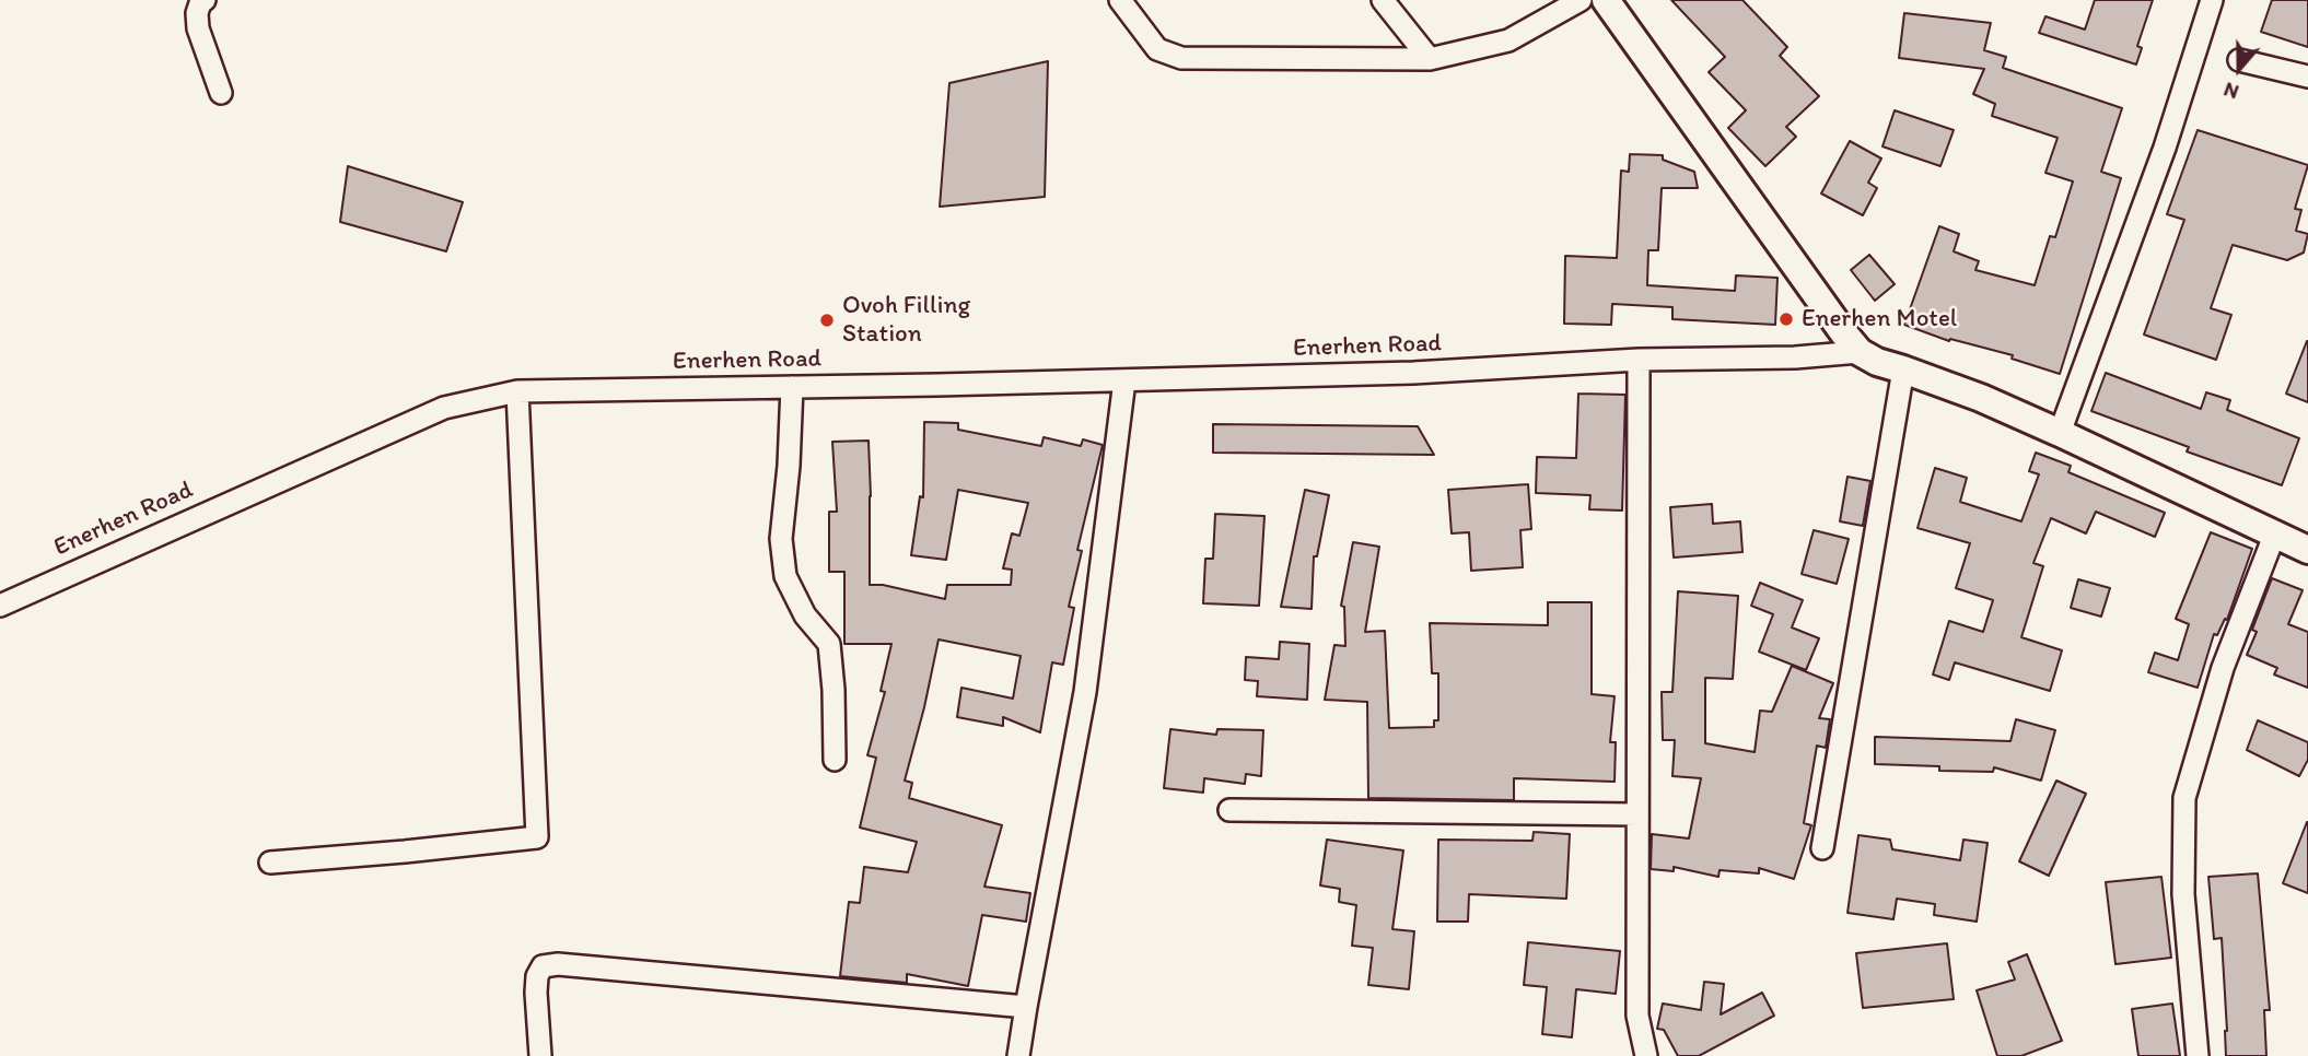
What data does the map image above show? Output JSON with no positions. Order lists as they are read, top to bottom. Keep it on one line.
{"streets":{"street":["Enerhen Road"]},"places":["Enerhen Motel","Ovoh Filling Station"],"north":"bottom"}
